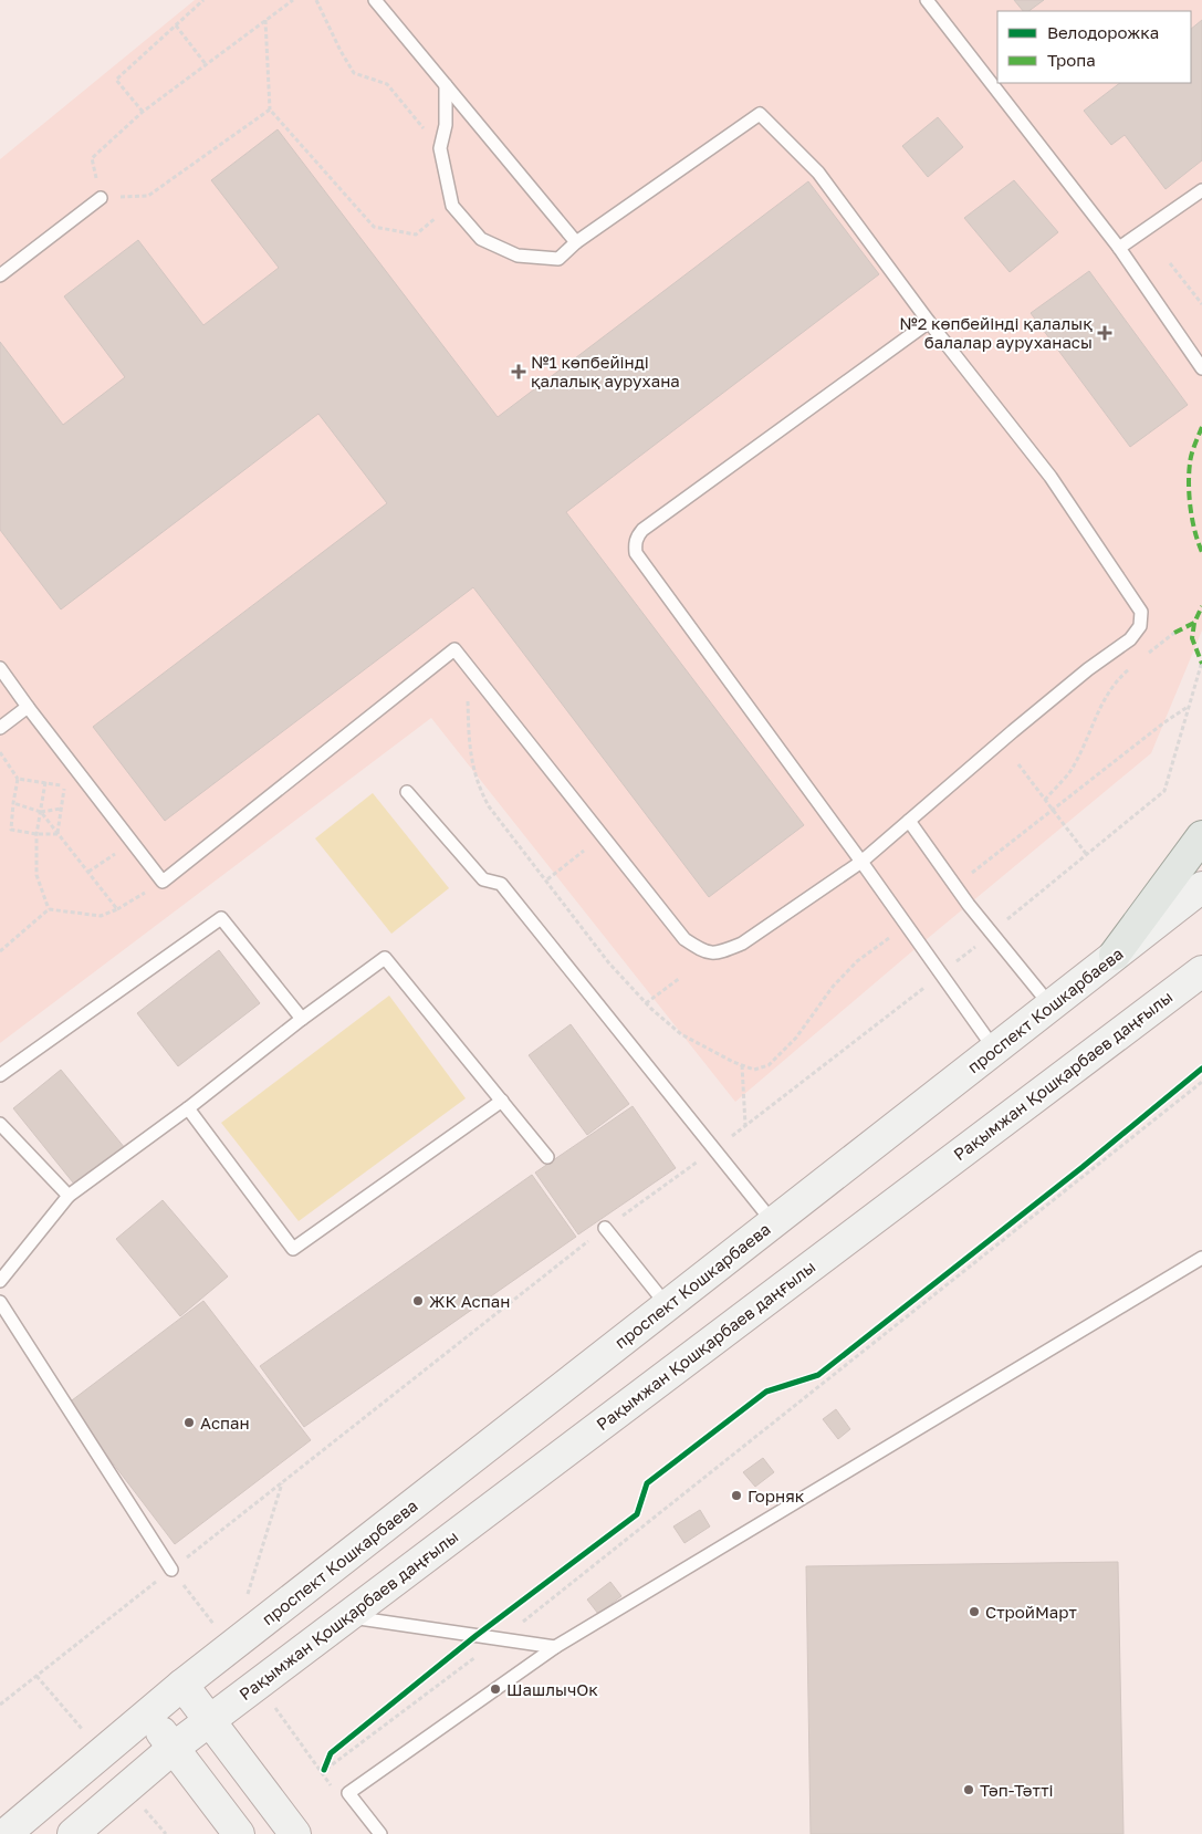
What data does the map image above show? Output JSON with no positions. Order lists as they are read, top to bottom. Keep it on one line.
{"streets":{"main road":["проспект Кошкарбаева","Рақымжан Қошқарбаев даңғылы"]},"places":{"health":["№2 көпбейінді қалалық балалар ауруханасы","№1 көпбейінді қалалық аурухана"],"other":["ЖК Аспан","Аспан","Горняк","СтройМарт","ШашлычОк","Тәп-Тәтті"]},"legend":["Велодорожка","Тропа"]}
